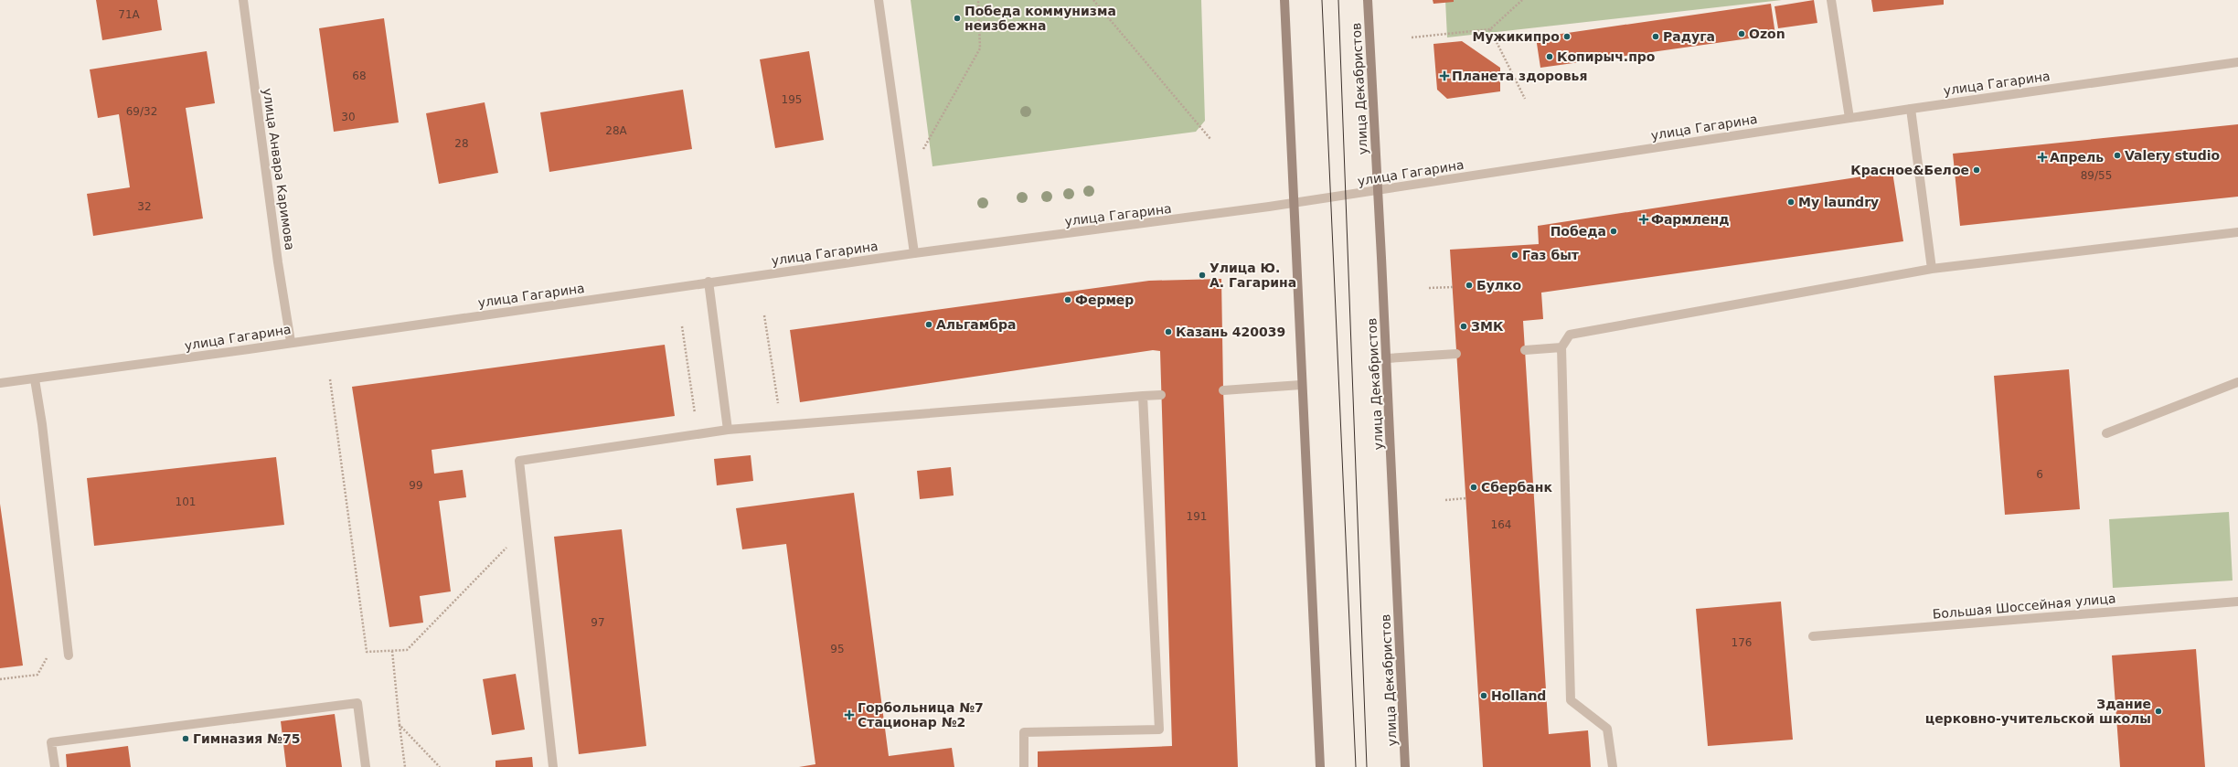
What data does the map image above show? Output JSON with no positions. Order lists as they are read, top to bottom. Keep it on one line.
{"streets":{"main road":["улица Декабристов"],"street":["улица Гагарина","улица Анвара Каримова","Большая Шоссейная улица"]},"crossings":[["улица Гагарина","улица Декабристов"],["улица Гагарина","улица Анвара Каримова"]],"places":{"other":["Победа коммунизма неизбежна","Ozon","Мужикипро","Радуга","Копирыч.про","Valery studio","Красное&Белое","My laundry","Победа","Газ быт","Улица Ю. А. Гагарина","Булко","Фермер","Альгамбра","ЗМК","Казань 420039","Сбербанк","Holland","Здание церковно-учительской школы","Гимназия №75"],"health":["Планета здоровья","Апрель","Фармленд","Горбольница №7 Стационар №2"]},"house_numbers":["71А","68","195","69/32","30","28А","28","89/55","32","6","99","101","191","164","97","176","95"]}
